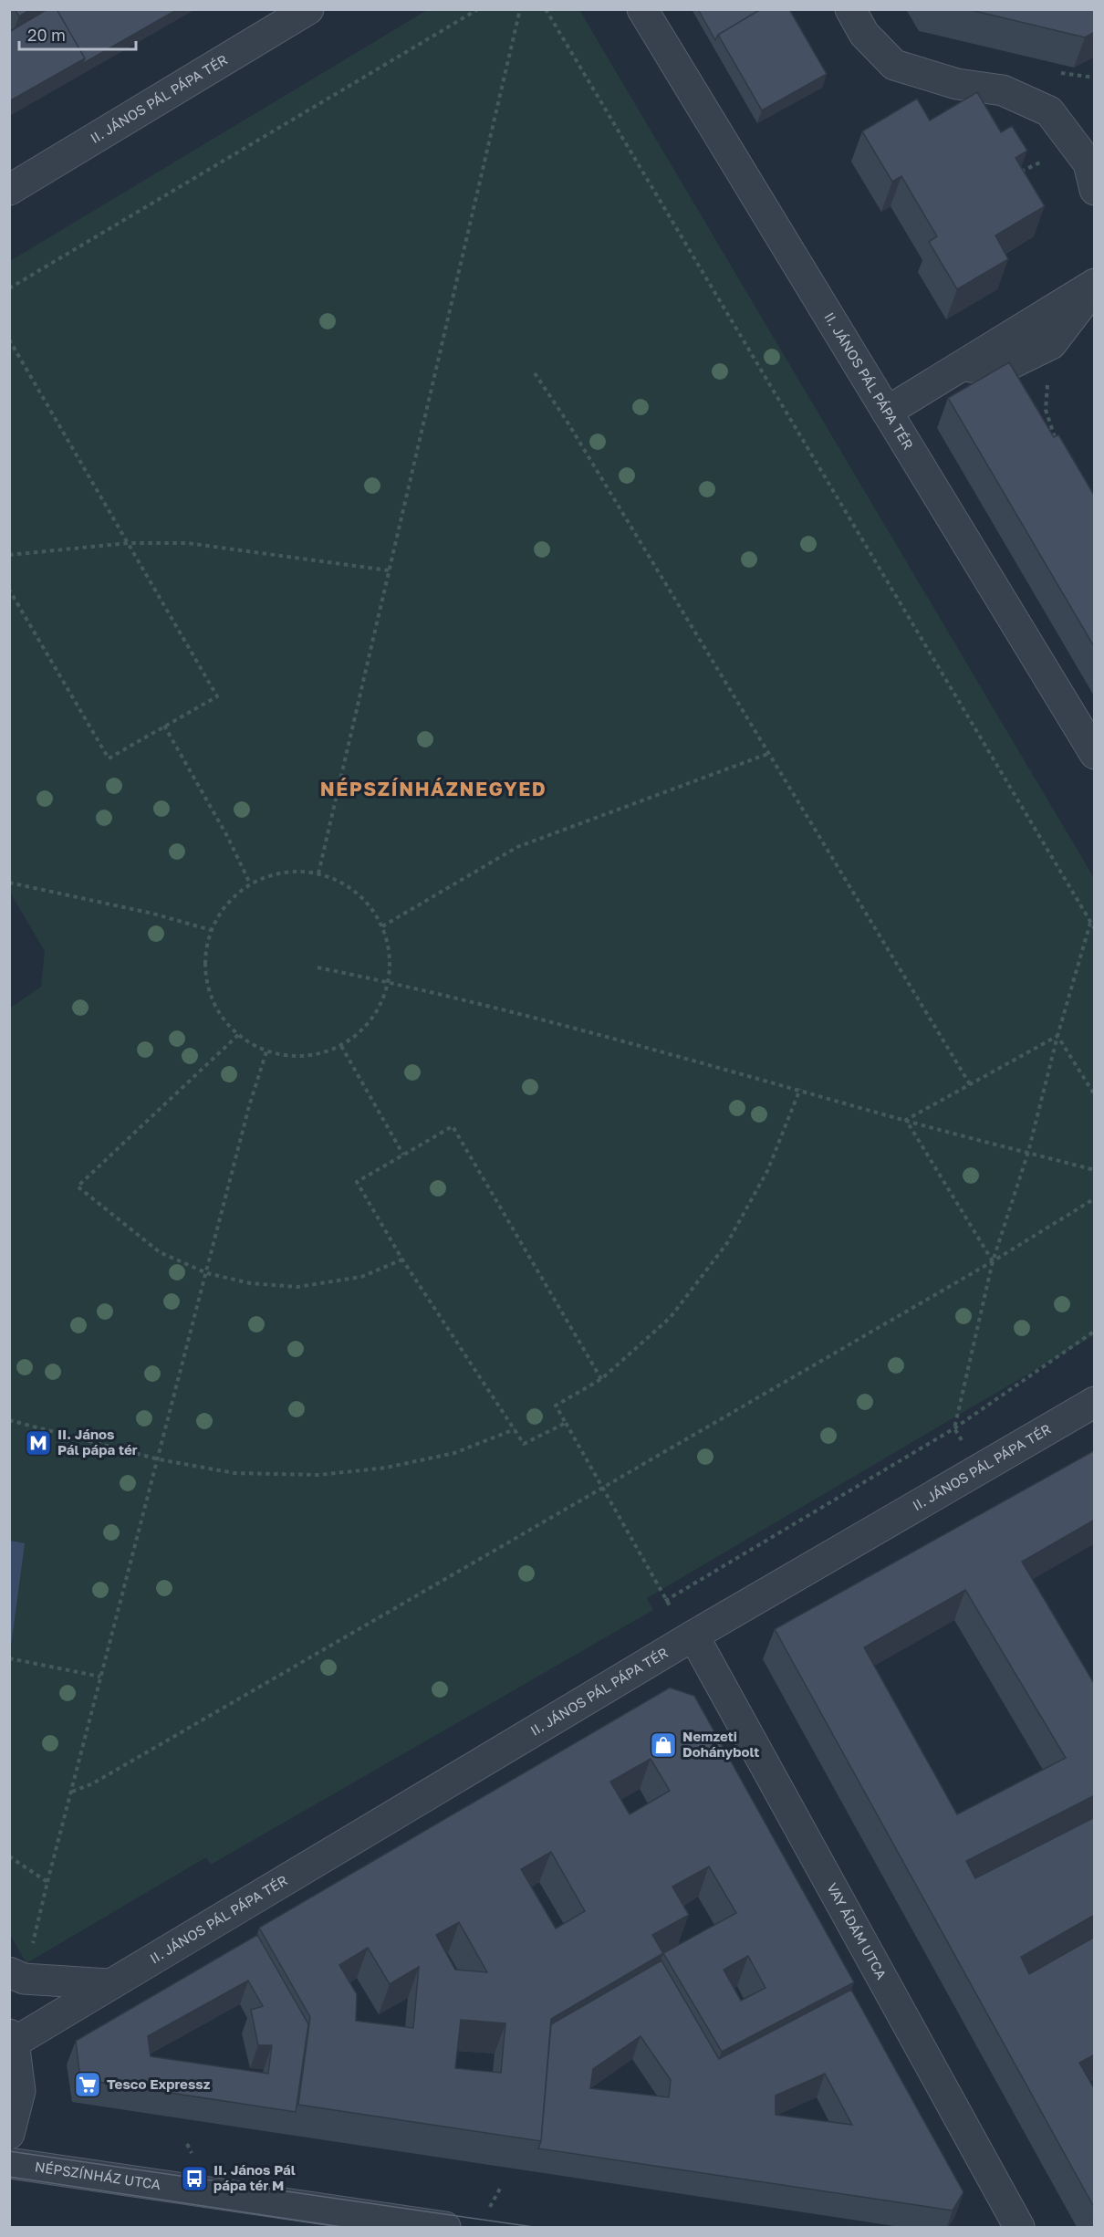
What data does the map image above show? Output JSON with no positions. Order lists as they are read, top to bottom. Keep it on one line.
{"streets":{"street":["II. JÁNOS PÁL PÁPA TÉR","VAY ÁDÁM UTCA","NÉPSZÍNHÁZ UTCA"]},"crossings":[["II. JÁNOS PÁL PÁPA TÉR","VAY ÁDÁM UTCA"]],"districts":["NÉPSZÍNHÁZNEGYED"],"places":{"metro station":["II. János Pál pápa tér"],"shop":["Nemzeti Dohánybolt"],"supermarket":["Tesco Expressz"],"bus stop":["II. János Pál pápa tér M"]},"scale_bar":"20 m"}
